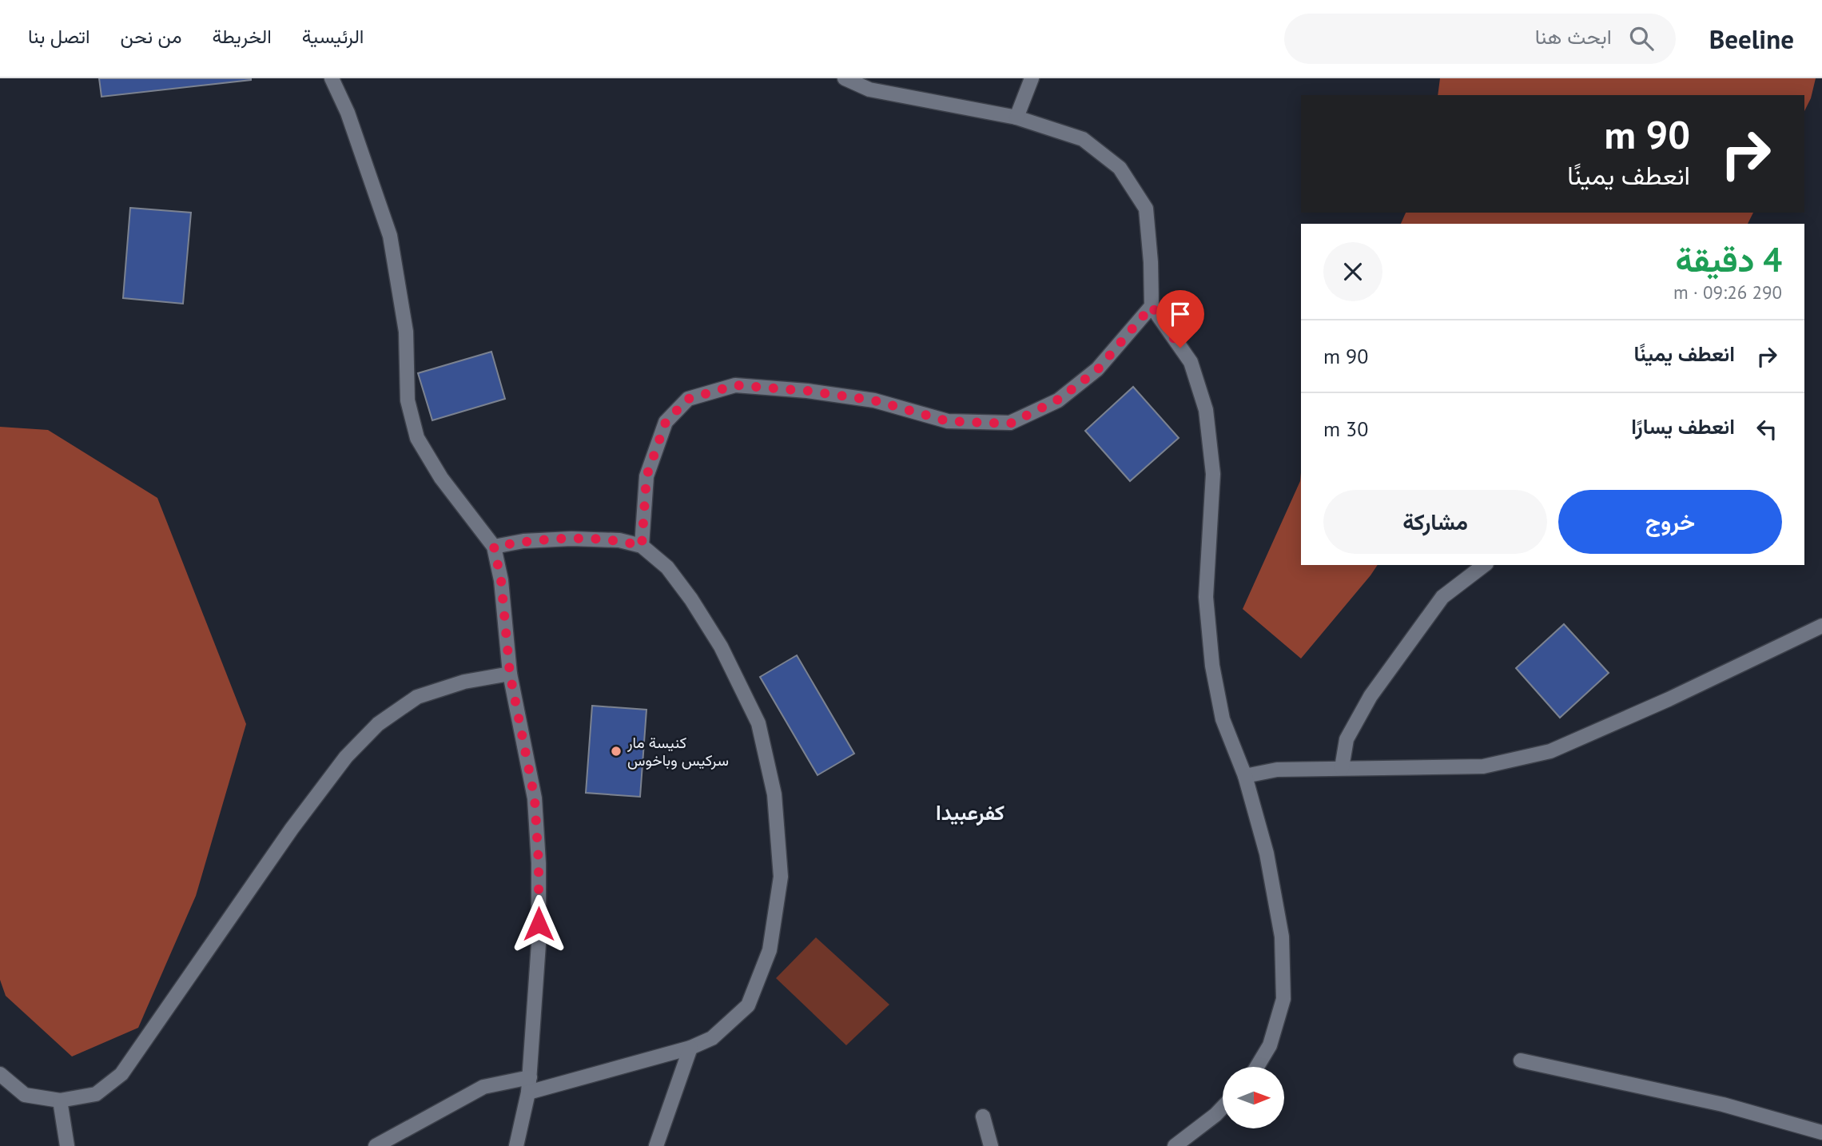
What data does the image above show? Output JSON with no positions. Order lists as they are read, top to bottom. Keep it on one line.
{"districts":["كفرعبيدا"],"places":["كنيسة مار سركيس وباخوس"],"north":"right","page":{"header":"Beeline","search":"ابحث هنا","nav":["الرئيسية","الخريطة","من نحن","اتصل بنا"],"turn":["90 m","انعطف يمينًا"],"heading":["4 دقيقة","290 m · 09:26"],"list":[{"name":"انعطف يمينًا","value":"90 m"},{"name":"انعطف يسارًا","value":"30 m"}],"buttons":["خروج","مشاركة"]}}
